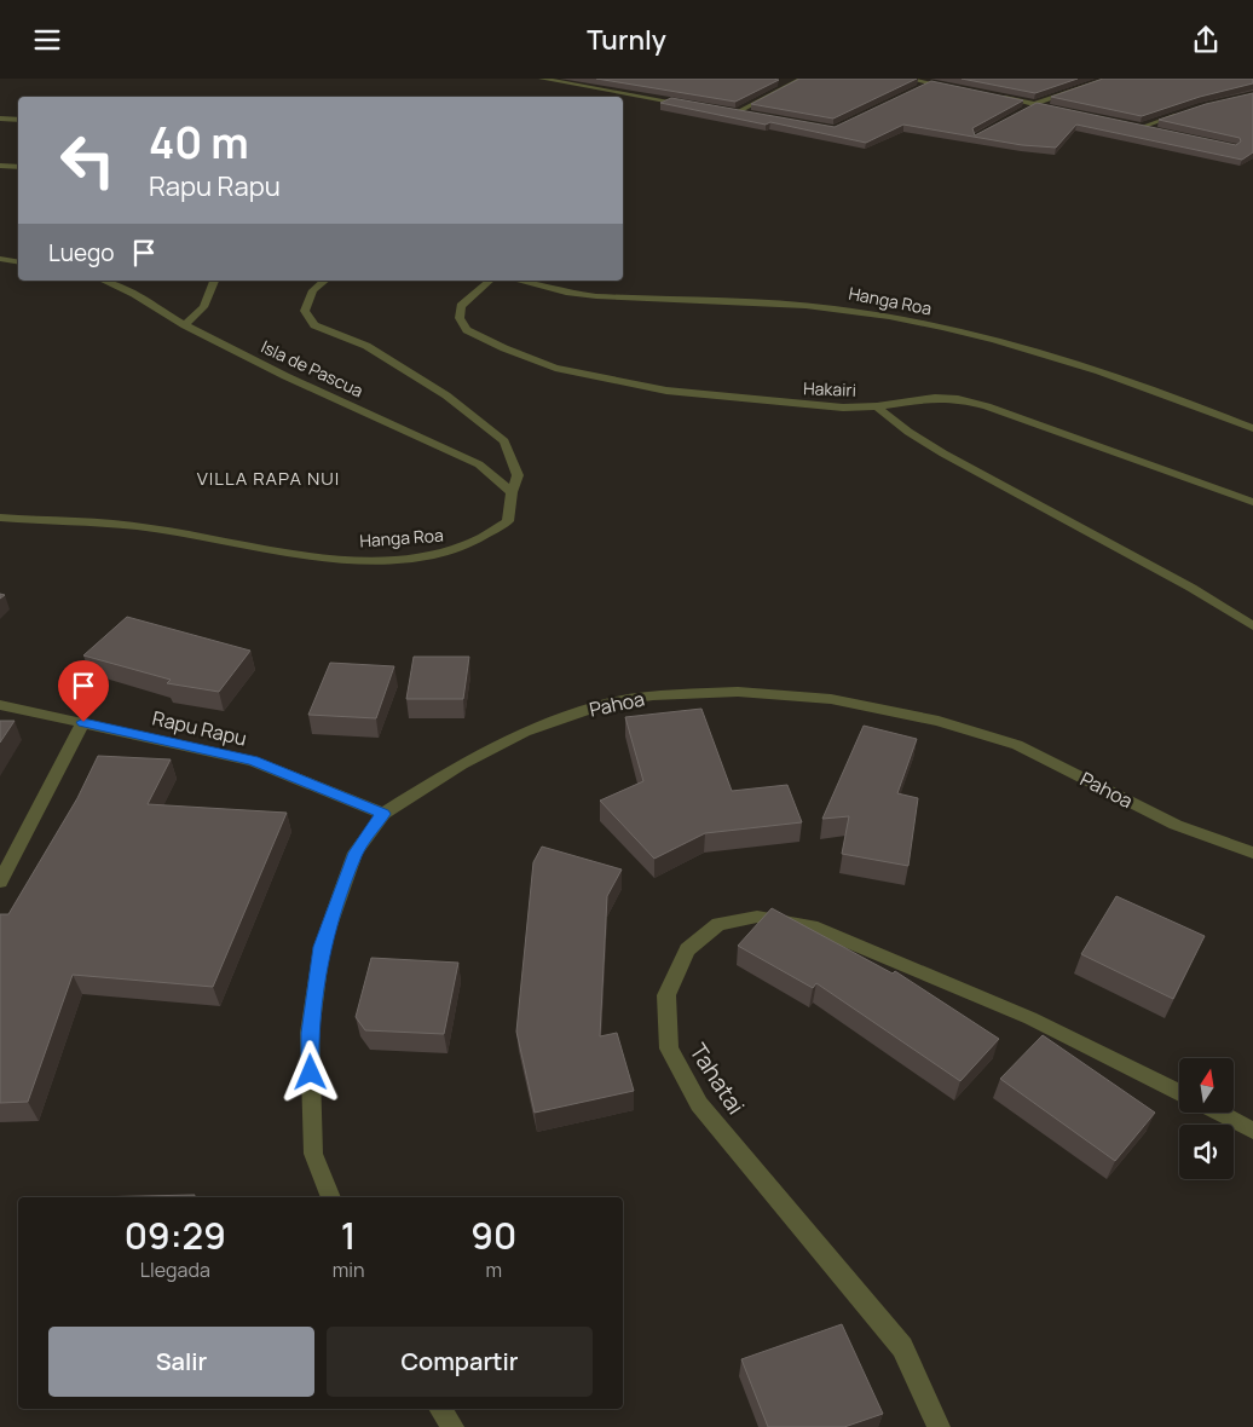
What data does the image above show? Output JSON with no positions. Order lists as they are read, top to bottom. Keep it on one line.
{"streets":{"street":["Hanga Roa","Isla de Pascua","Hakairi","Pahoa","Rapu Rapu","Tahatai"]},"crossings":[["Hanga Roa","Isla de Pascua"],["Pahoa","Rapu Rapu"]],"districts":["VILLA RAPA NUI"],"north":"top","page":{"header":"Turnly","turn":["40 m","Rapu Rapu"],"then":"Luego","eta":["09:29","Llegada","1","min","90","m"],"buttons":["Salir","Compartir"]}}
